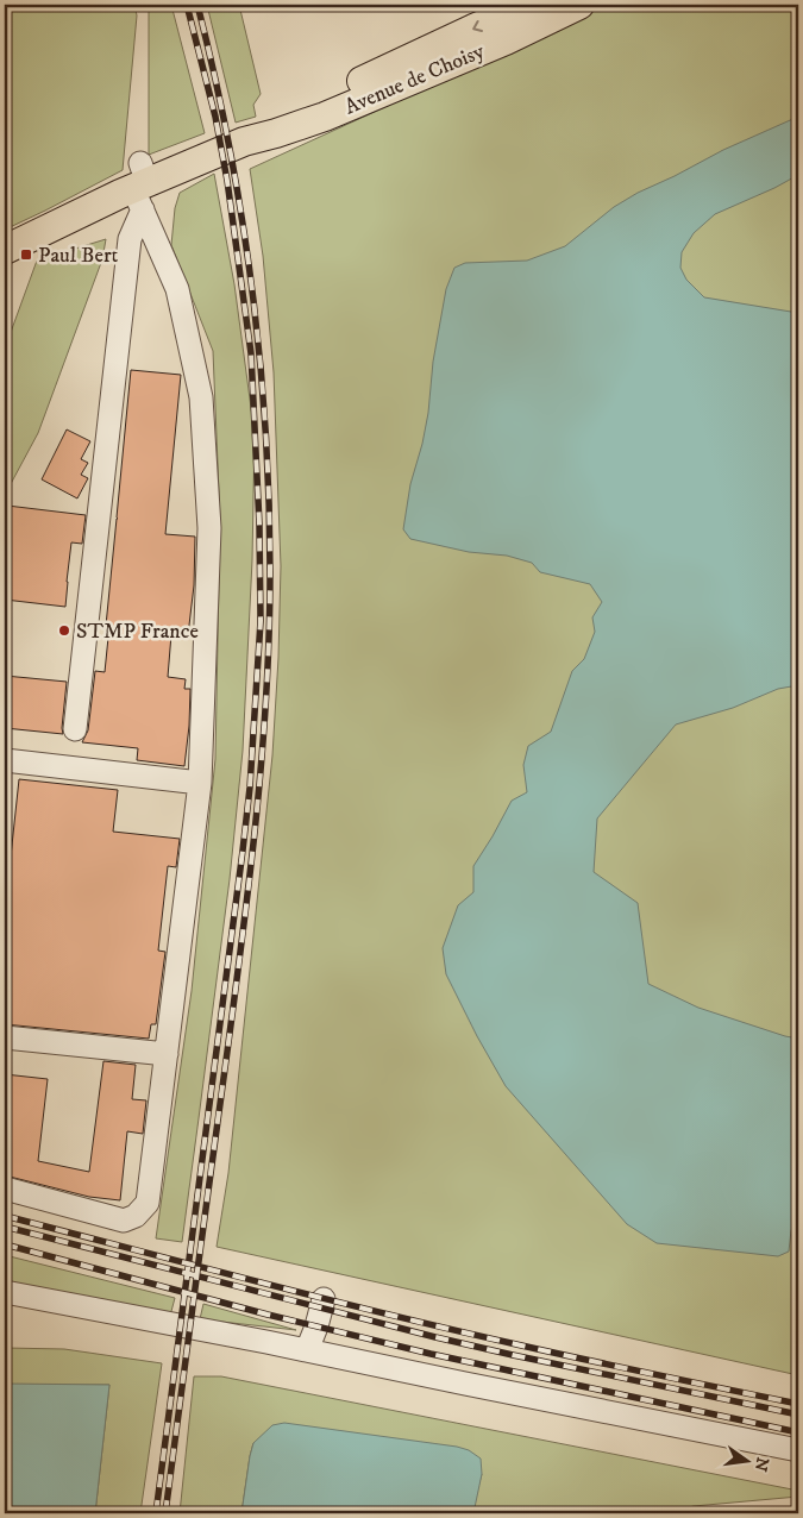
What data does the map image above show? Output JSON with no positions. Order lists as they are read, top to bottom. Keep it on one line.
{"streets":{"main road":["Avenue de Choisy"]},"places":{"transit":["Paul Bert"],"other":["STMP France"]},"north":"right"}
